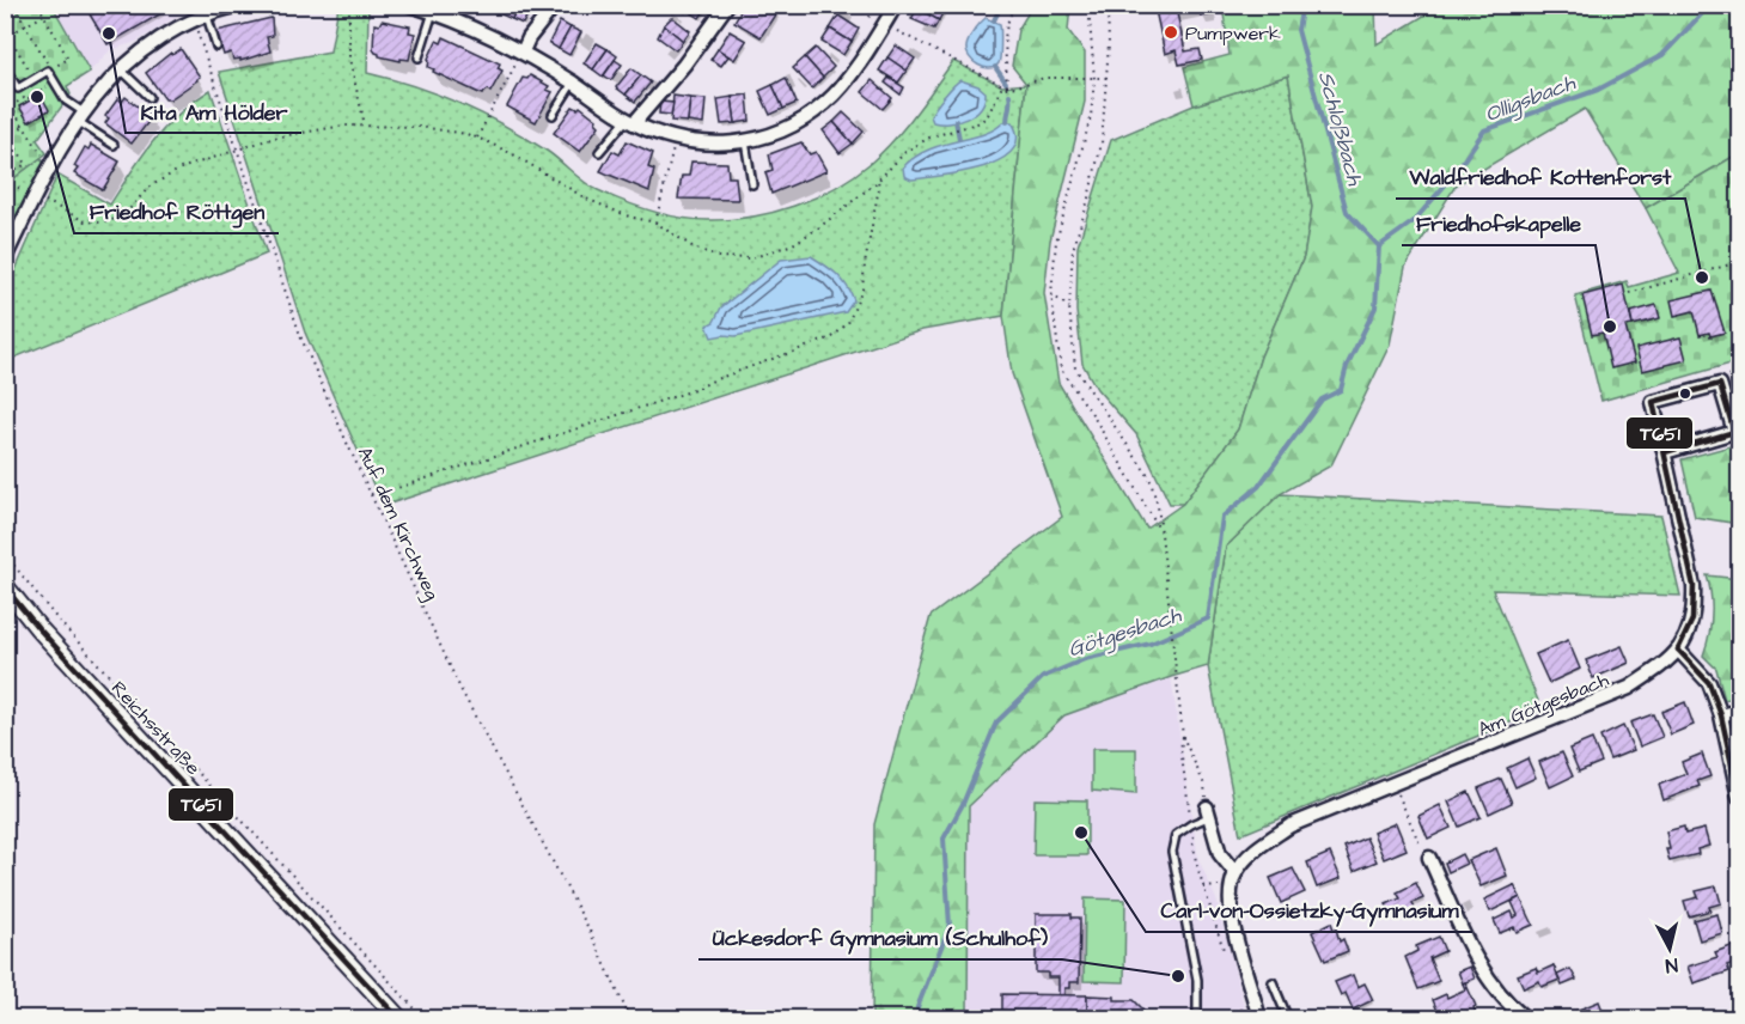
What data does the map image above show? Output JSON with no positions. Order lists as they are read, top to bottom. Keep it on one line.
{"streets":{"main road":["Reichsstraße"],"street":["Am Götgesbach"],"path":["Auf dem Kirchweg"]},"water":["Olligsbach","Schloßbach","Götgesbach"],"places":["Pumpwerk","Kita Am Hölder","Friedhof Röttgen","Waldfriedhof Kottenforst","Friedhofskapelle","Carl-von-Ossietzky-Gymnasium","Ückesdorf Gymnasium (Schulhof)"],"lines":["transit line T651"],"north":"bottom"}
